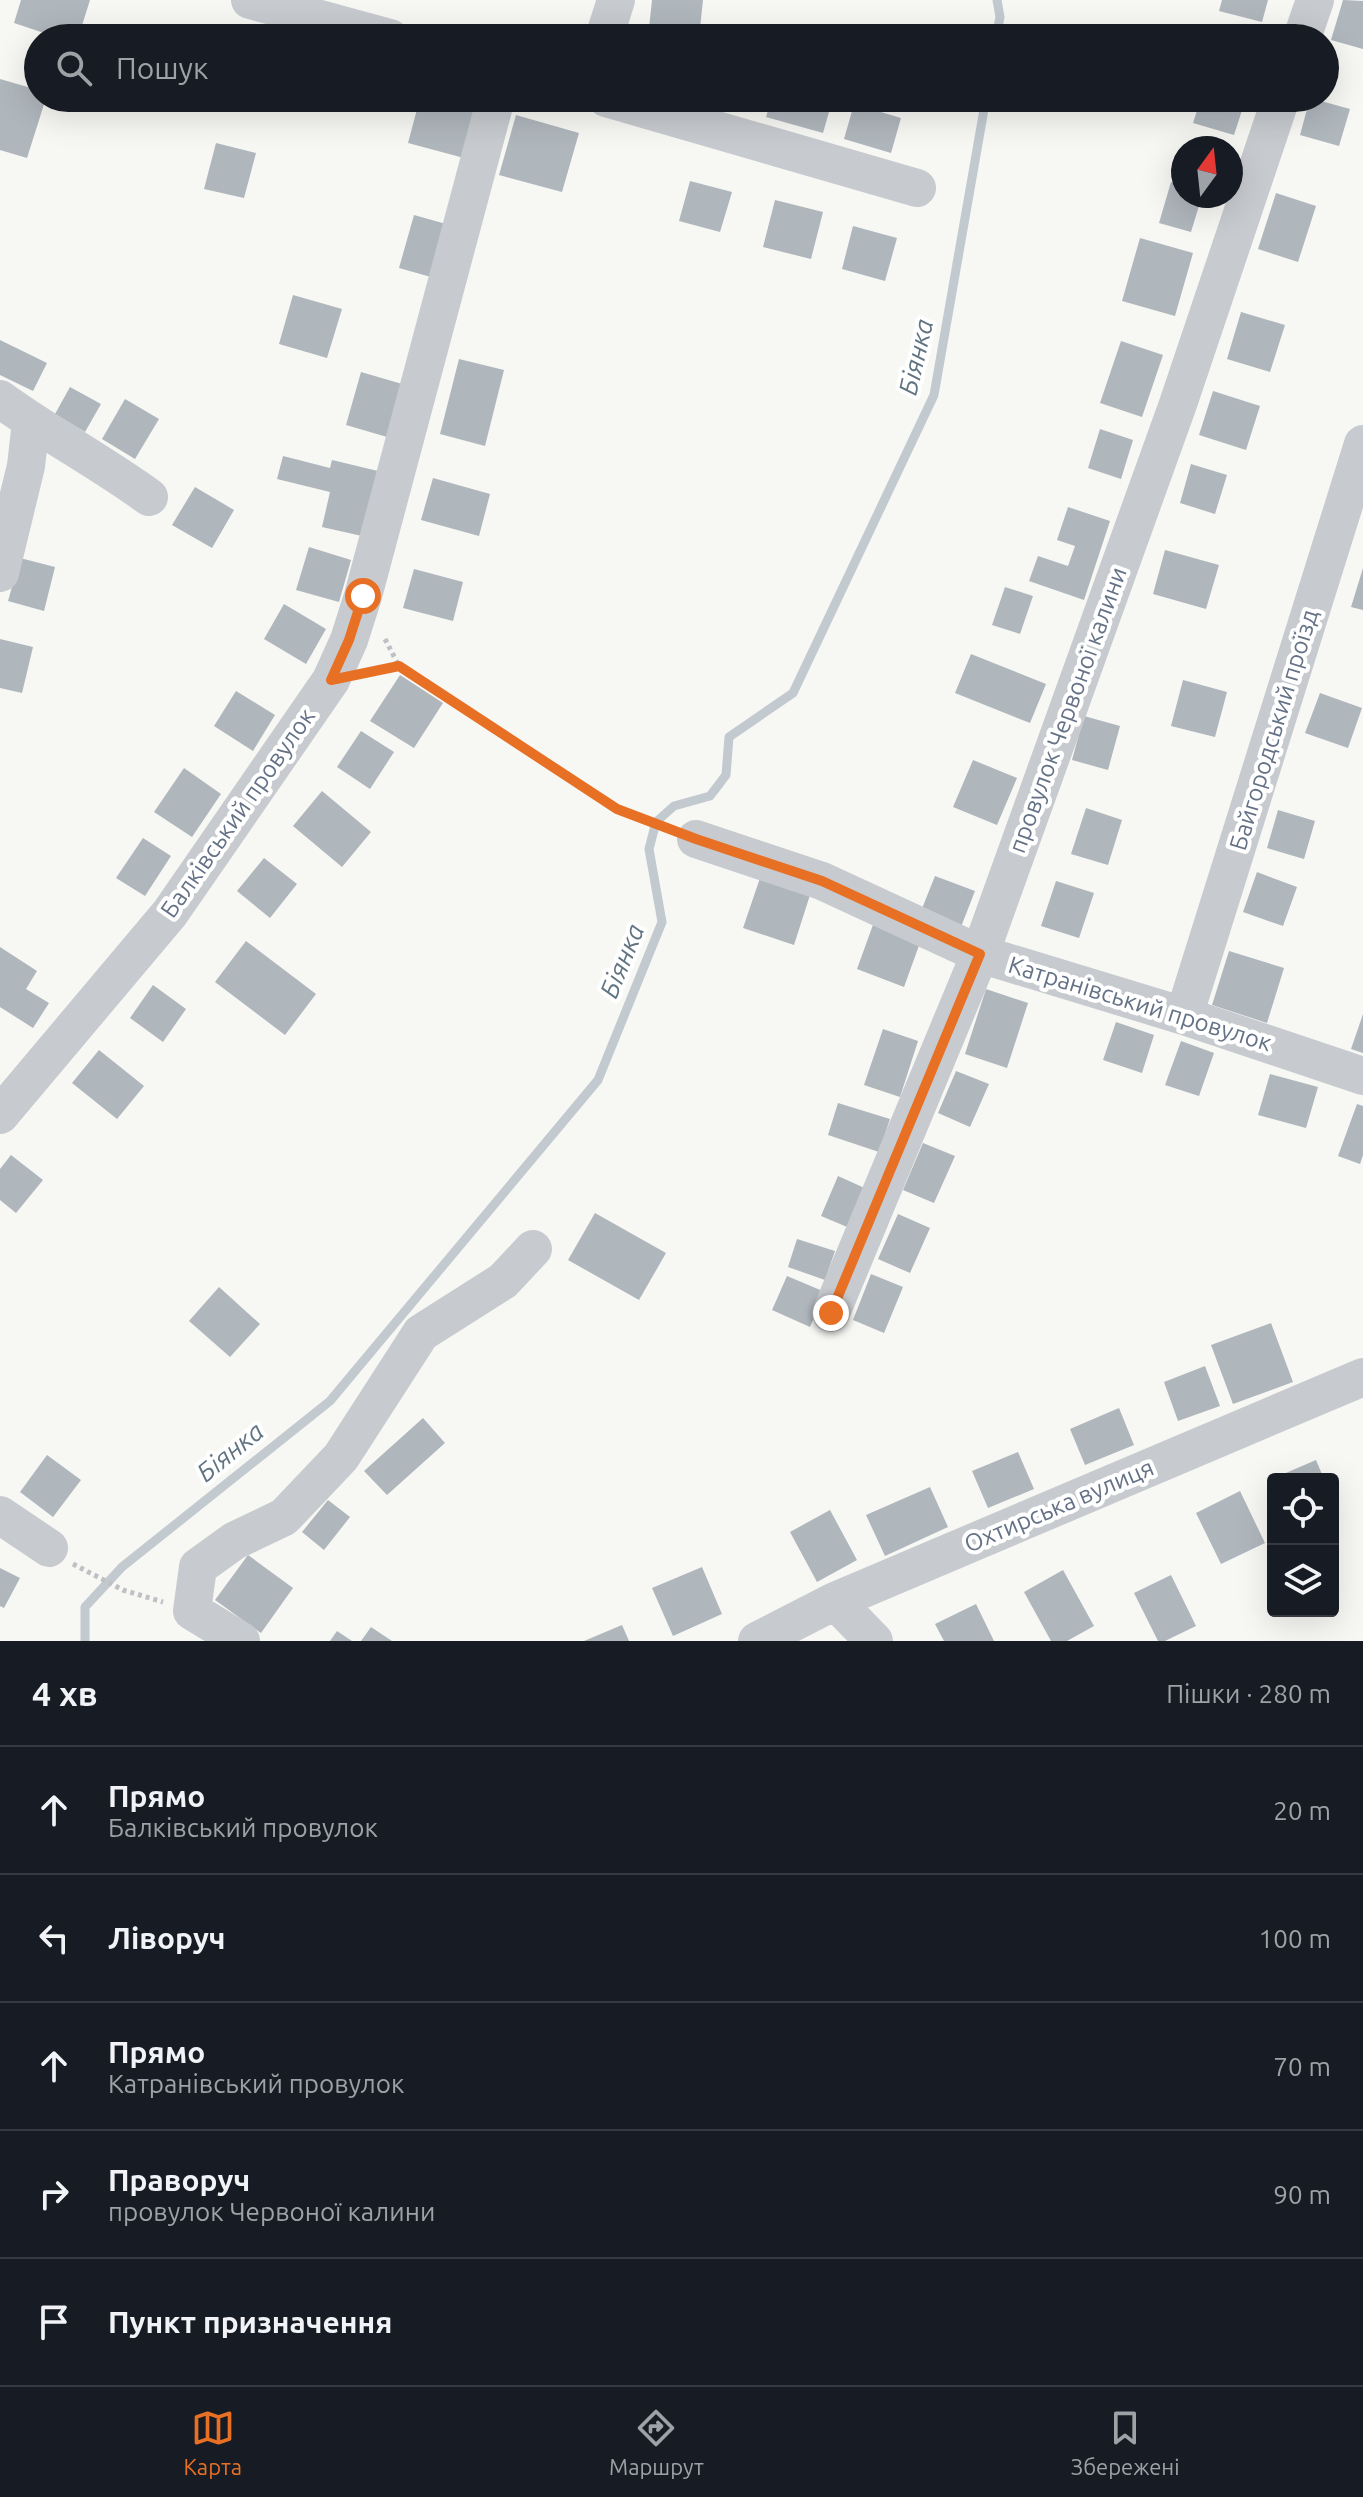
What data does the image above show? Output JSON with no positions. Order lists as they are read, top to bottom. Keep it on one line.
{"streets":{"street":["провулок Червоної калини","Байгородський проїзд","Балківський провулок","Катранівський провулок","Охтирська вулиця"]},"crossings":[["провулок Червоної калини","Катранівський провулок"],["Байгородський проїзд","Катранівський провулок"]],"water":["Біянка"],"north":"top","page":{"search":"Пошук","heading":["4 хв","Пішки · 280 m"],"list":[["Прямо","Балківський провулок","20 m"],["Ліворуч","100 m"],["Прямо","Катранівський провулок","70 m"],["Праворуч","провулок Червоної калини","90 m"],"Пункт призначення"],"nav":["Карта","Маршрут","Збережені"]}}
